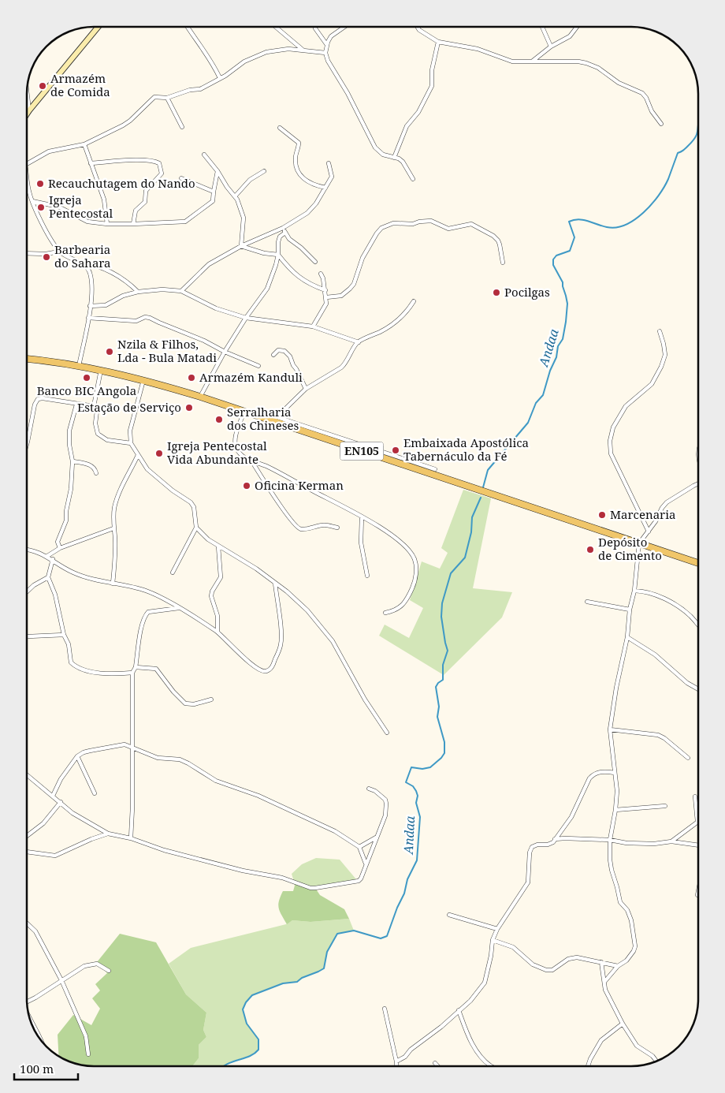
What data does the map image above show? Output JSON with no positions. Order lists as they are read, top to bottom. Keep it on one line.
{"streets":{"main road":["EN105"]},"water":["Andaa"],"places":["Armazém de Comida","Recauchutagem do Nando","Igreja Pentecostal","Barbearia do Sahara","Pocilgas","Nzila & Filhos, Lda - Bula Matadi","Banco BIC Angola","Armazém Kanduli","Estação de Serviço","Serralharia dos Chineses","Embaixada Apostólica Tabernáculo da Fé","Igreja Pentecostal Vida Abundante","Oficina Kerman","Marcenaria","Depósito de Cimento"],"scale_bar":"100 m"}
